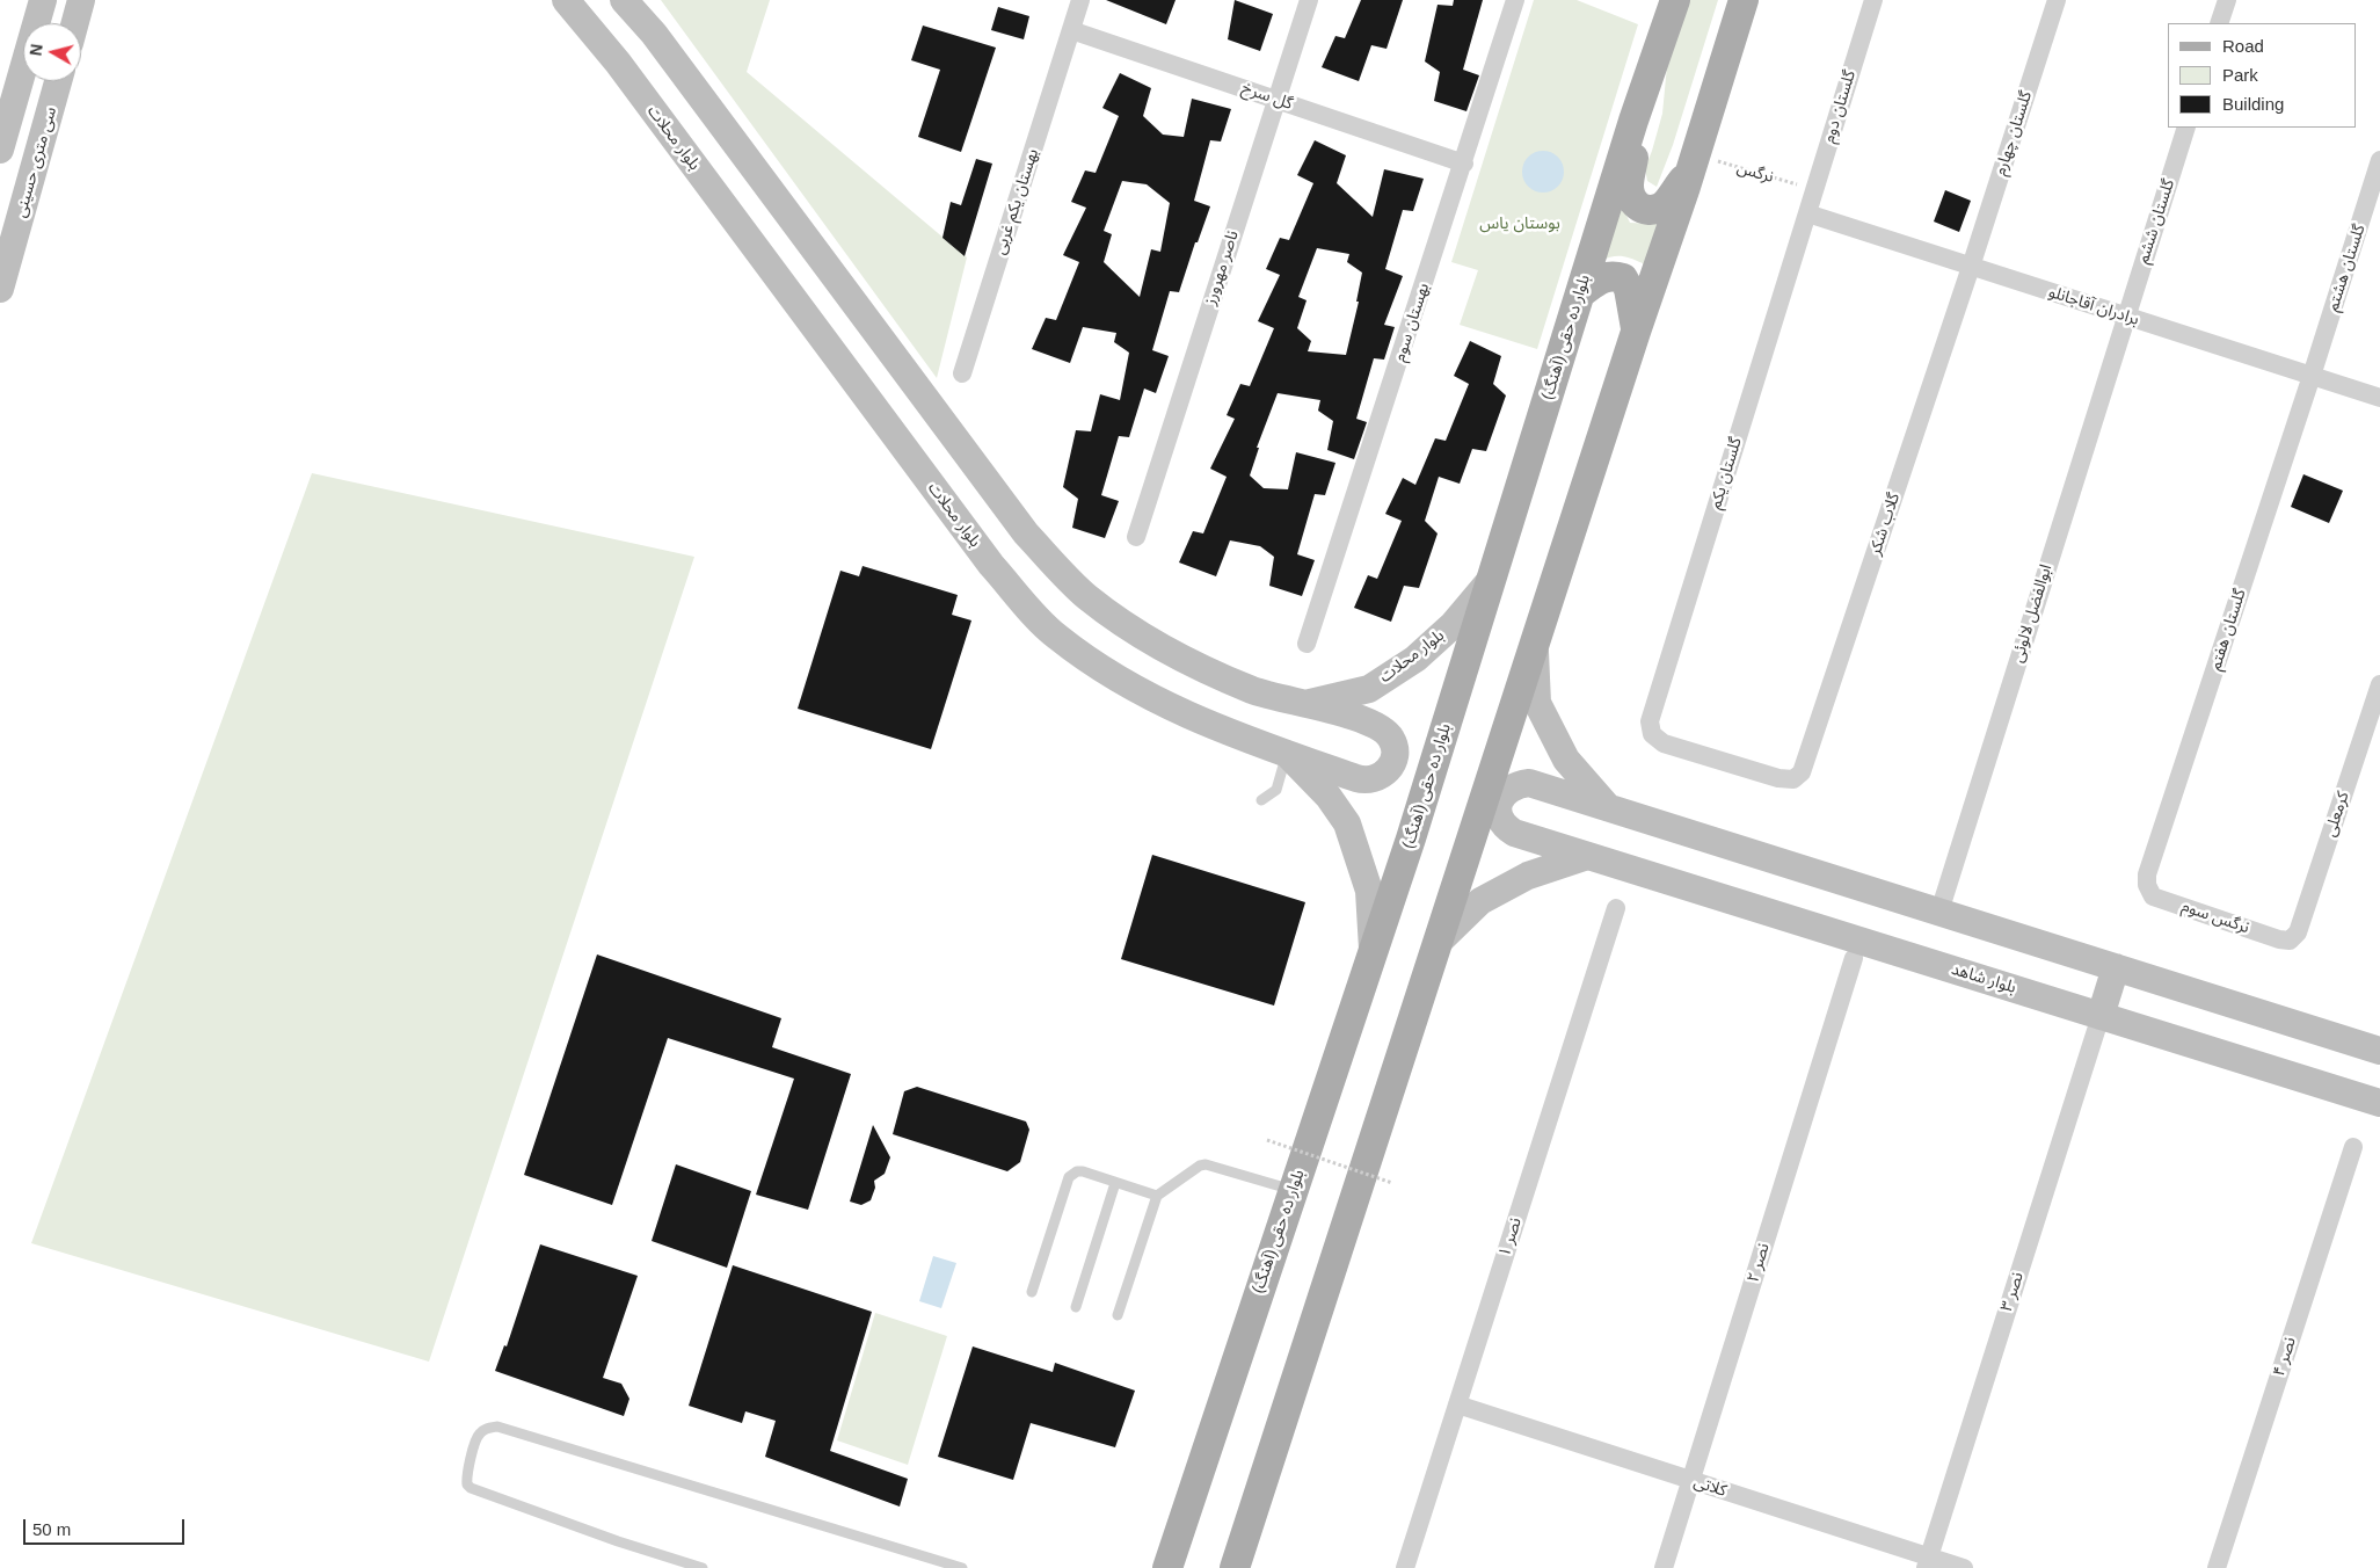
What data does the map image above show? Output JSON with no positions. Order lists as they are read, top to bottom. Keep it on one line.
{"streets":{"main road":["بلوار محلات","سی متری حسینی","بلوار ده حقی (آهنگ)","بلوار شاهد"],"street":["گل سرخ","گلستان دوم","گلستان چهارم","بهستان یکم غربی","گلستان ششم","ناصر مهرورز","گلستان هشتم","برادران آقاجانلو","بهستان سوم","گلستان یکم","گلاب شکر","ابوالفضل لالوئی","گلستان هفتم","کرمعلی","نرگس سوم","نصر ۱","نصر ۲","نصر ۳","نصر ۴","کلاتی"],"path":["نرگس"]},"crossings":[["گل سرخ","بهستان یکم غربی"],["گل سرخ","ناصر مهرورز"],["گل سرخ","بهستان سوم"],["گلستان دوم","نرگس"],["گلستان دوم","برادران آقاجانلو"],["گلستان دوم","گلستان یکم"],["گلستان چهارم","برادران آقاجانلو"],["گلستان چهارم","گلاب شکر"],["بلوار محلات","بلوار ده حقی (آهنگ)"],["گلستان ششم","برادران آقاجانلو"],["گلستان ششم","ابوالفضل لالوئی"],["گلستان هشتم","برادران آقاجانلو"],["گلستان هشتم","گلستان هفتم"],["برادران آقاجانلو","گلستان یکم"],["برادران آقاجانلو","گلاب شکر"],["برادران آقاجانلو","ابوالفضل لالوئی"],["برادران آقاجانلو","گلستان هفتم"],["گلستان یکم","گلاب شکر"],["گلستان هفتم","نرگس سوم"],["کرمعلی","نرگس سوم"],["بلوار شاهد","نصر ۳"],["نصر ۱","کلاتی"],["نصر ۲","کلاتی"],["نصر ۳","کلاتی"]],"parks":["بوستان یاس"],"legend":["Road","Park","Building"],"scale_bar":"50 m","north":"left"}
